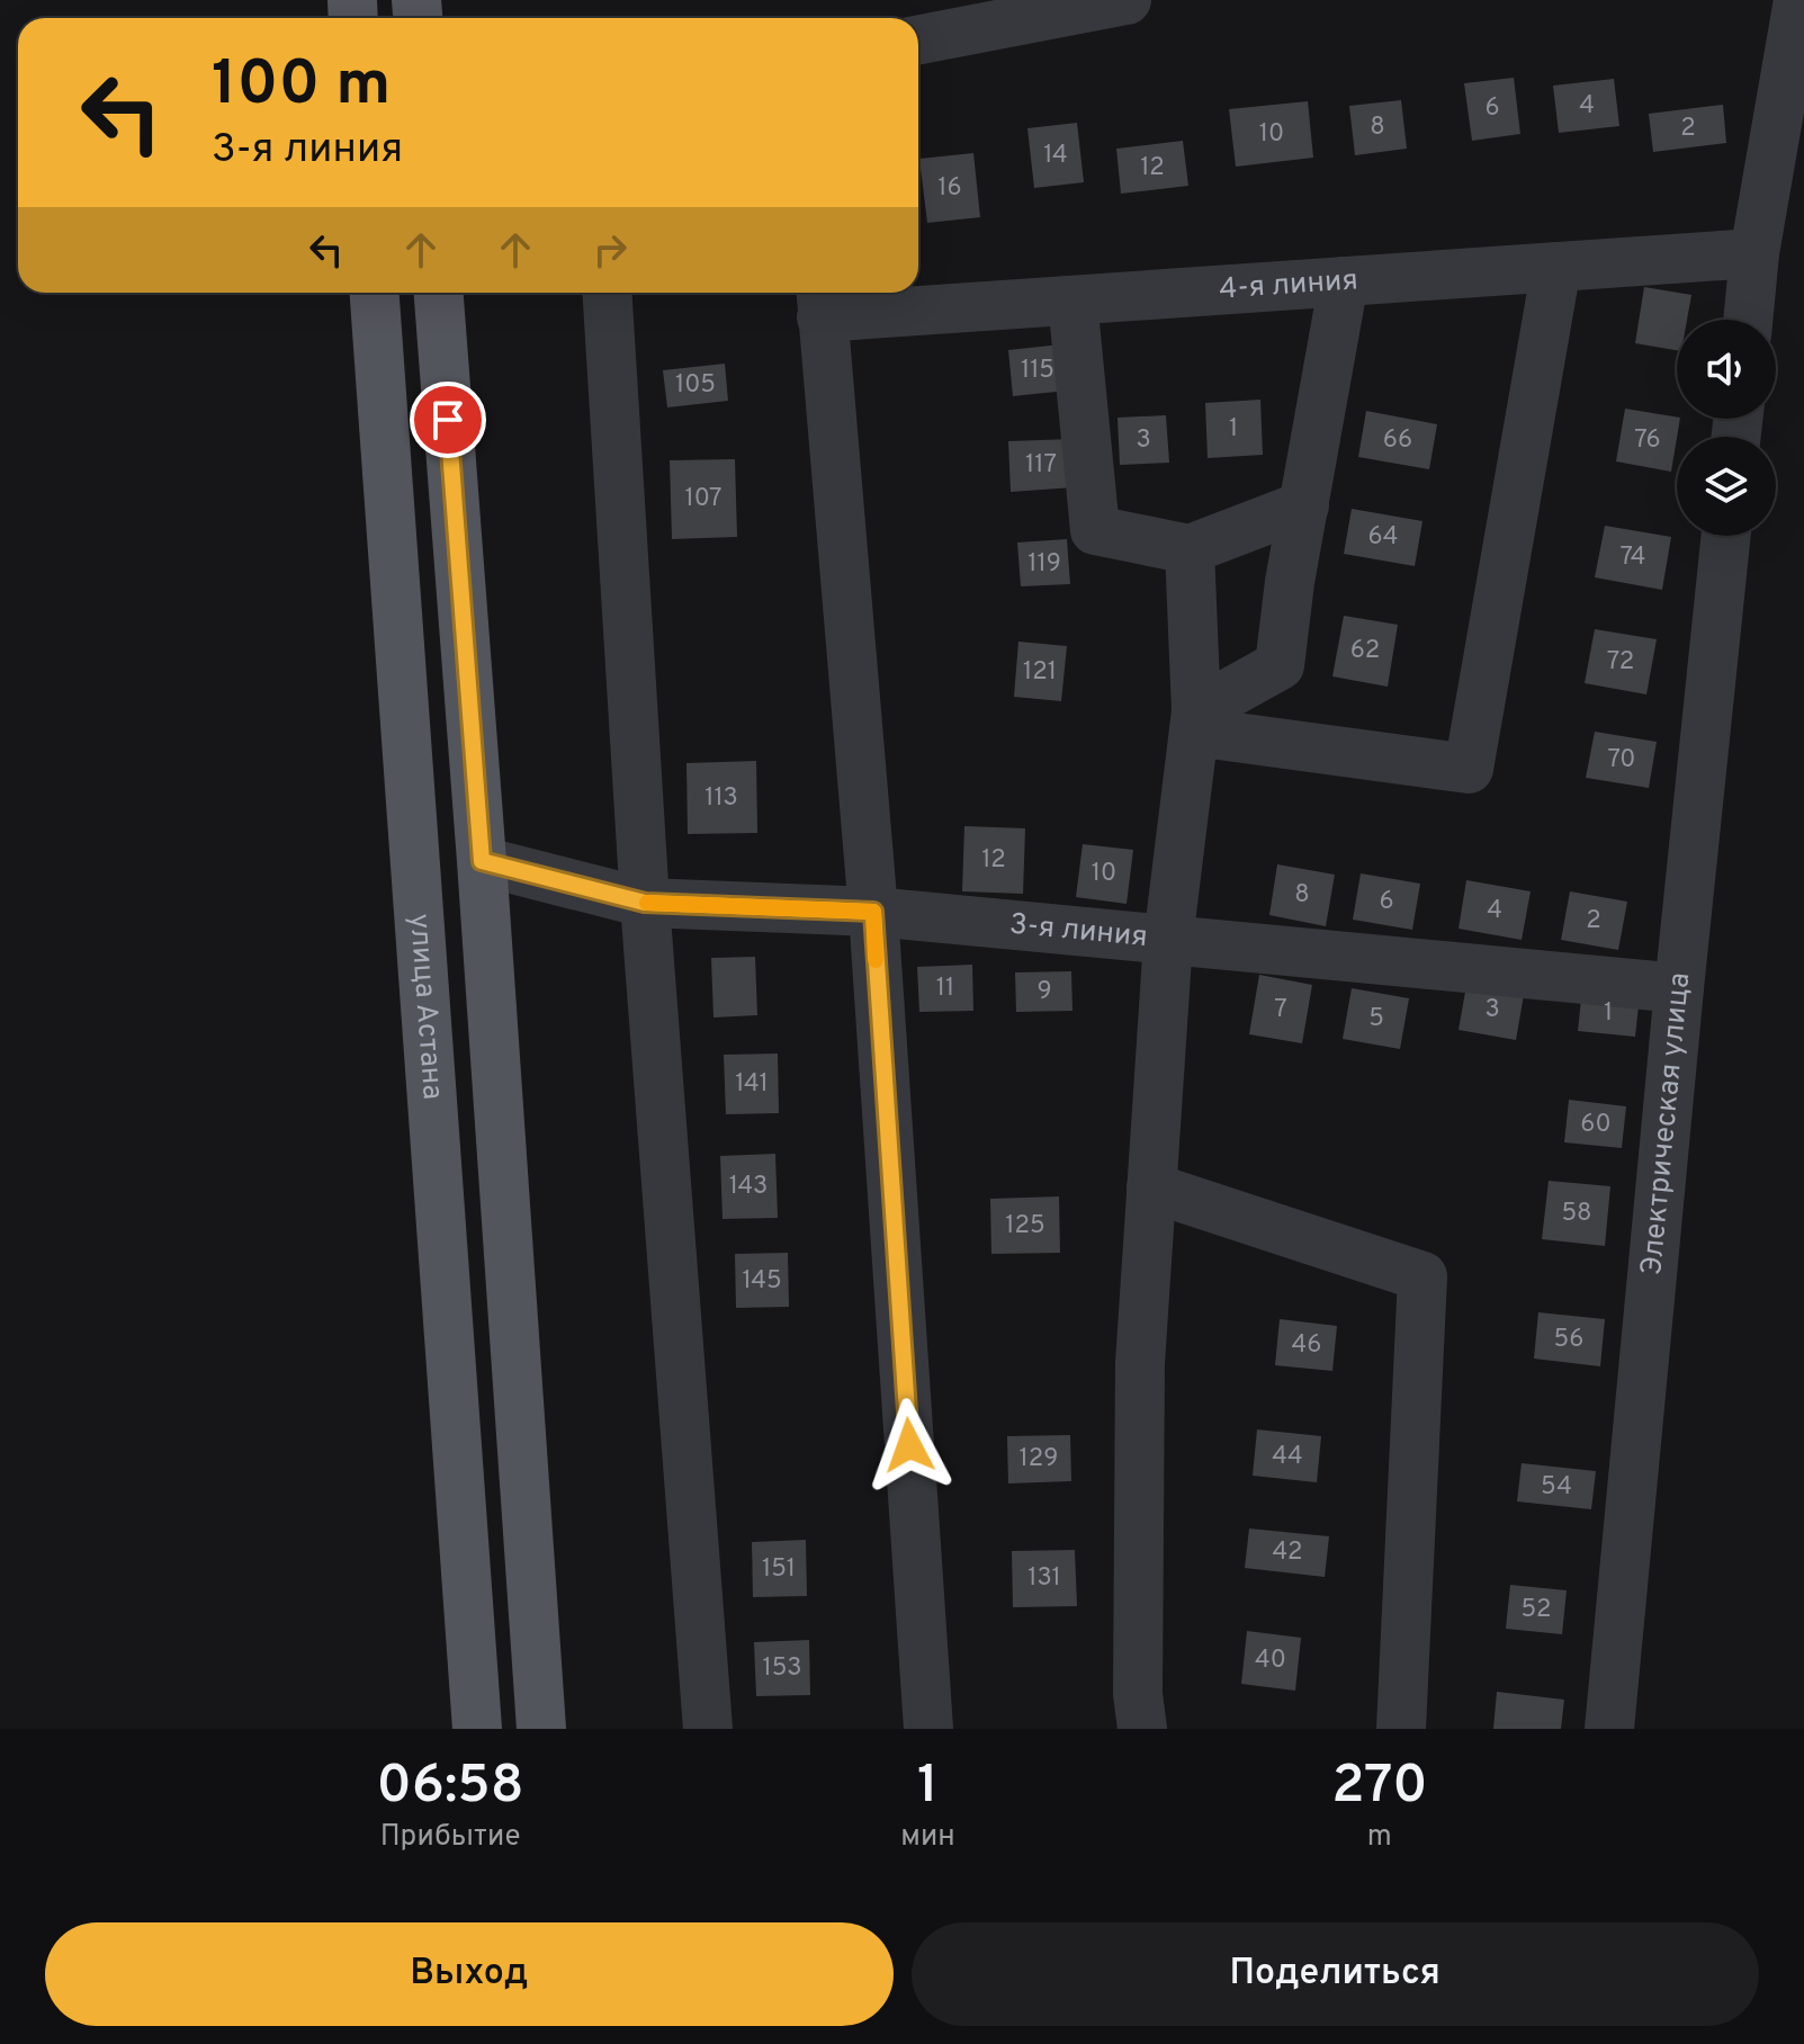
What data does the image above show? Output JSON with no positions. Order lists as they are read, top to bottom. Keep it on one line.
{"streets":{"main road":["улица Астана"],"street":["4-я линия","3-я линия","Электрическая улица"]},"crossings":[["3-я линия","Электрическая улица"]],"house_numbers":["4","6","8","2","10","14","12","16","115","105","1","3","66","76","117","107","64","74","119","62","72","121","70","113","12","10","8","6","4","2","11","9","7","3","1","5","141","60","143","58","125","145","56","46","44","129","54","42","151","131","52","40","153"],"page":{"turn":["100 m","3-я линия"],"eta":["06:58","Прибытие","1","мин","270","m"],"buttons":["Выход","Поделиться"]}}
